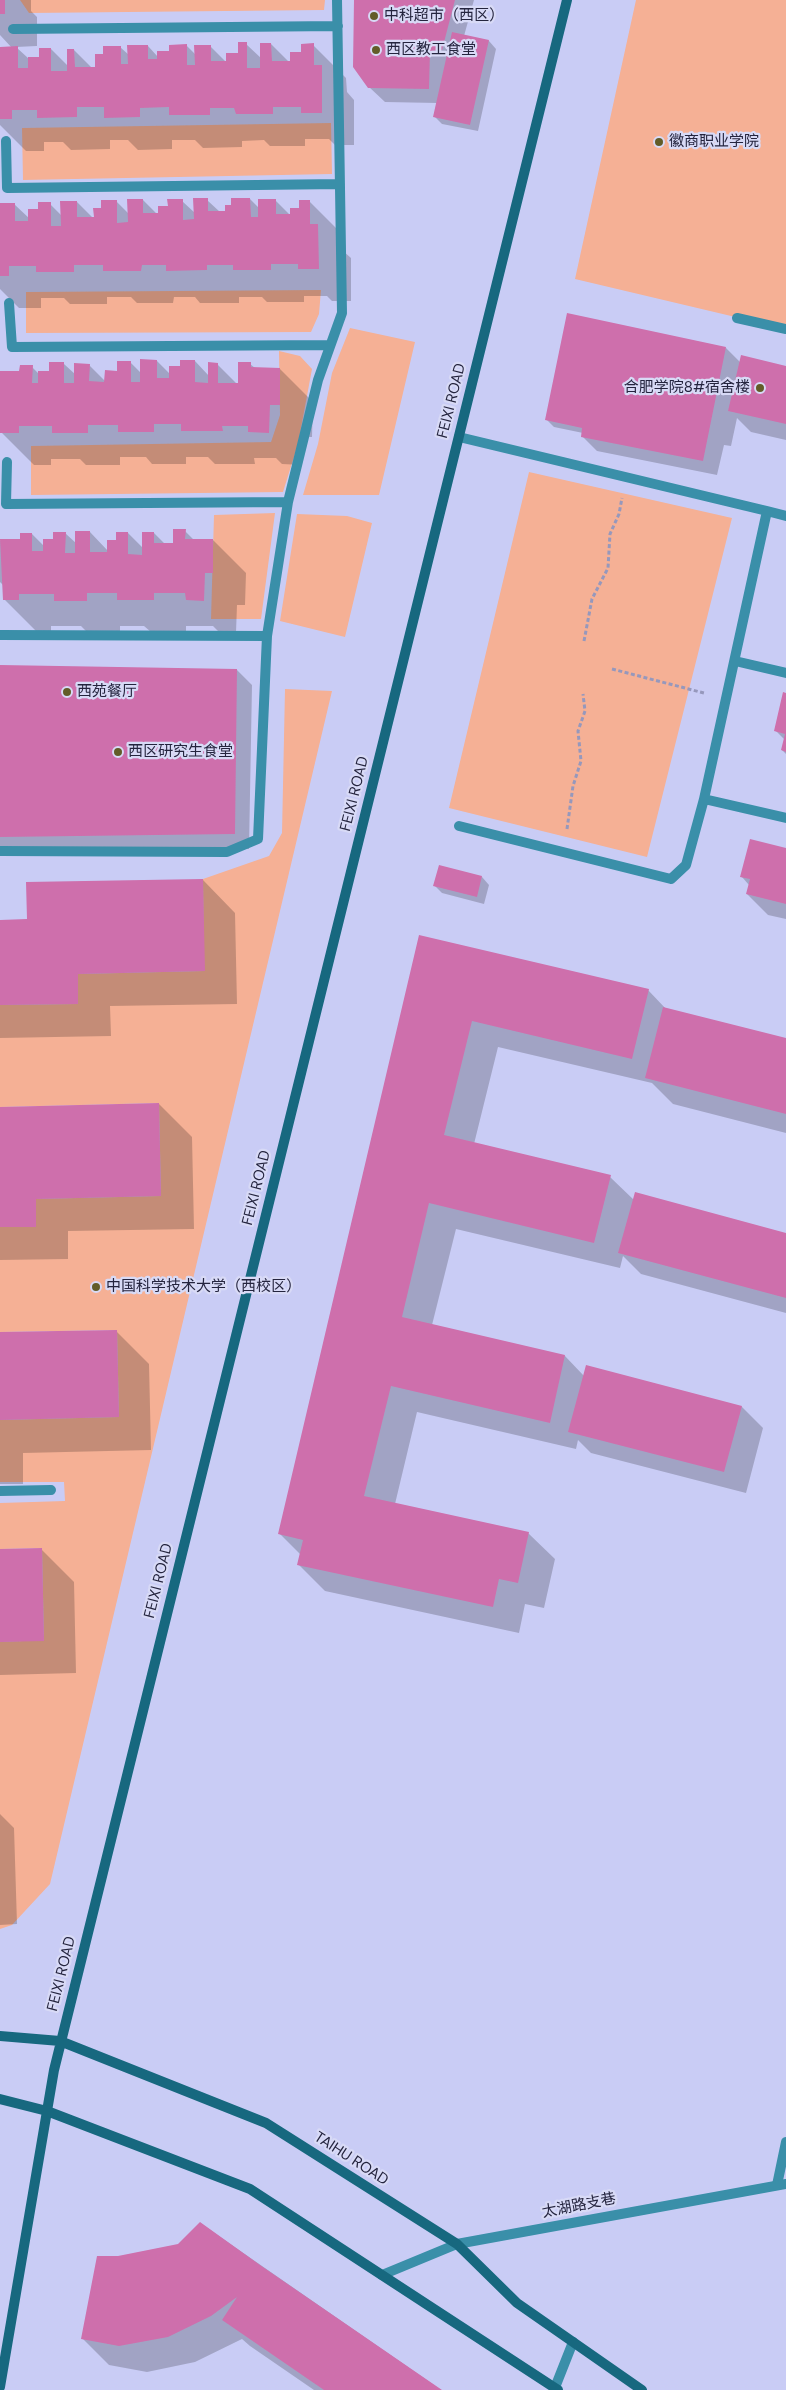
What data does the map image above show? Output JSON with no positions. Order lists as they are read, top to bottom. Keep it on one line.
{"streets":{"main road":["FEIXI ROAD","TAIHU ROAD"],"street":["太湖路支巷"]},"crossings":[["FEIXI ROAD","TAIHU ROAD"],["TAIHU ROAD","太湖路支巷"]],"places":["中科超市（西区）","西区教工食堂","徽商职业学院","合肥学院8#宿舍楼","西苑餐厅","西区研究生食堂","中国科学技术大学（西校区）"]}
